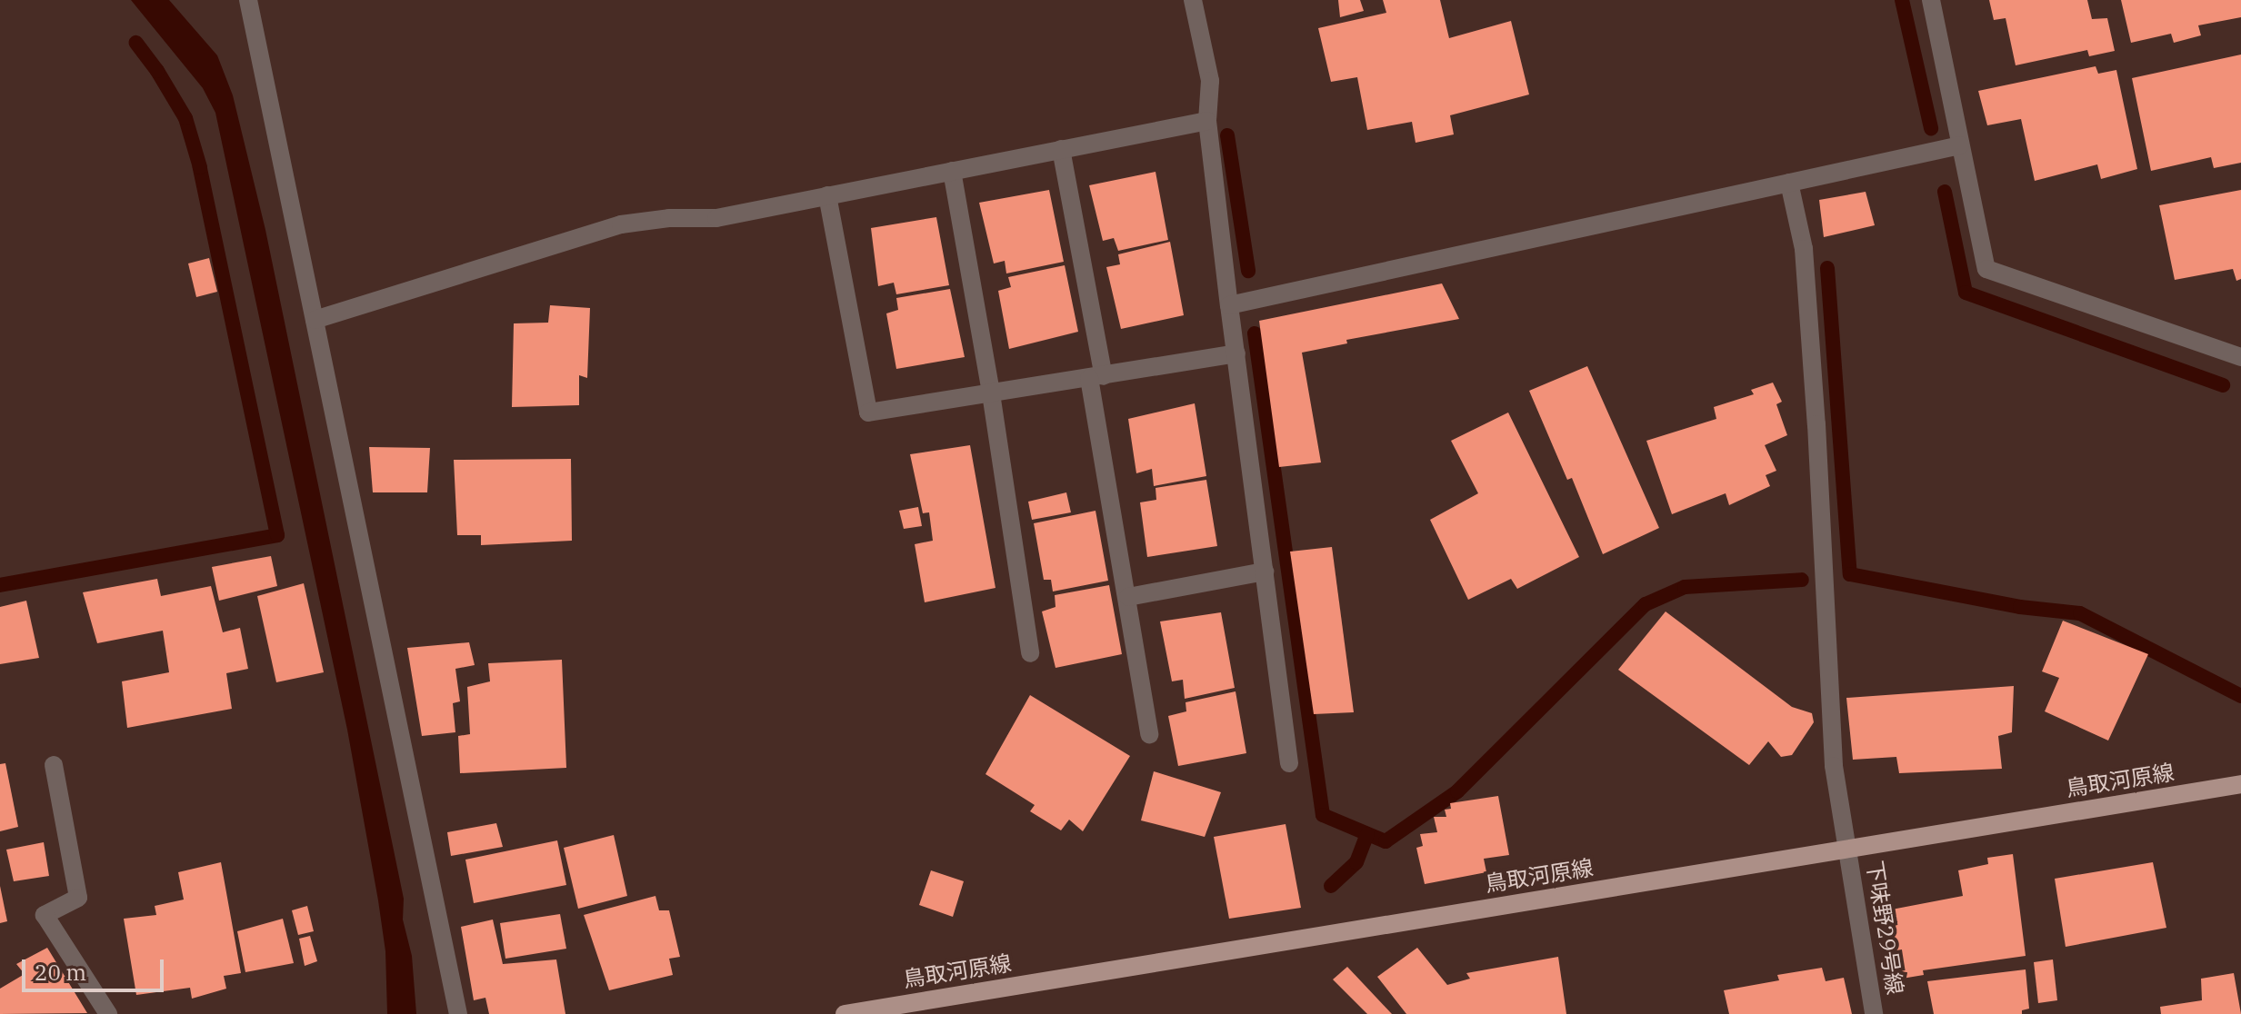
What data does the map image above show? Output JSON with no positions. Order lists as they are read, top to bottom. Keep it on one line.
{"streets":{"main road":["鳥取河原線"],"street":["下味野29号線"]},"crossings":[["鳥取河原線","下味野29号線"]],"scale_bar":"20 m"}
